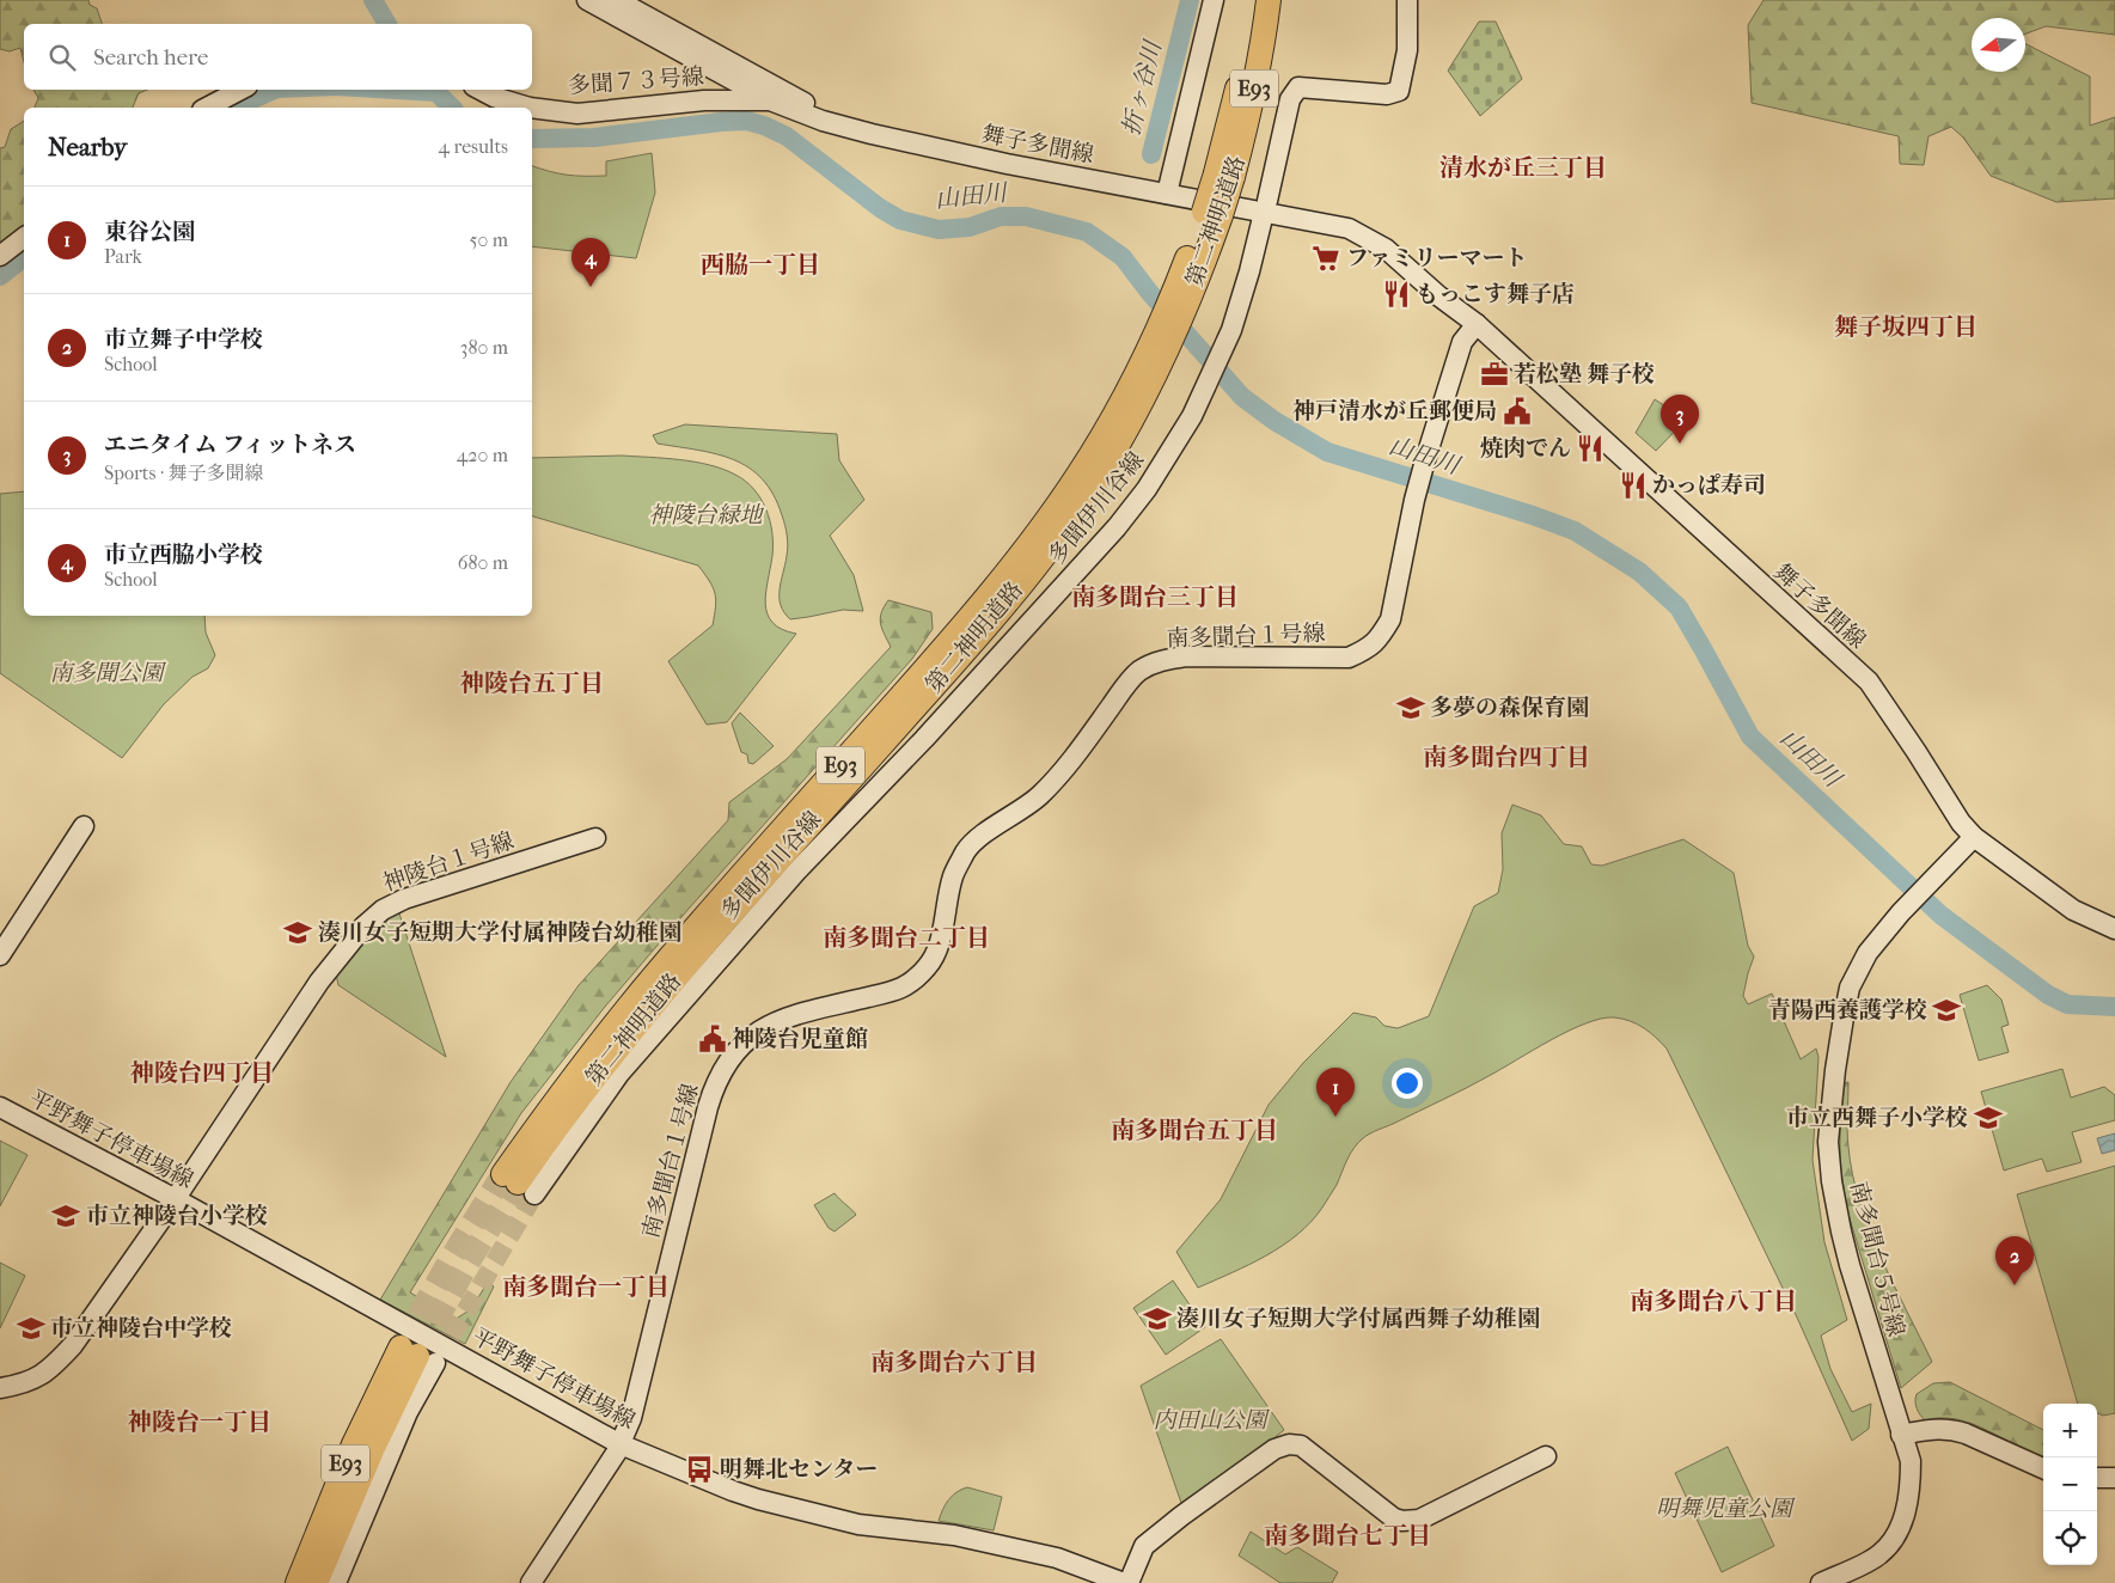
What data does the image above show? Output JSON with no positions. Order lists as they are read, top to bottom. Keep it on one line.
{"streets":{"highway":["E93","第二神明道路"],"street":["多聞７３号線","舞子多聞線","多聞伊川谷線","南多聞台１号線","神陵台１号線","平野舞子停車場線","南多聞台５号線"]},"crossings":[["多聞７３号線","舞子多聞線"],["舞子多聞線","多聞伊川谷線"],["舞子多聞線","南多聞台１号線"],["舞子多聞線","南多聞台５号線"],["第二神明道路","多聞伊川谷線"],["南多聞台１号線","平野舞子停車場線"],["神陵台１号線","平野舞子停車場線"]],"districts":["清水が丘三丁目","西脇一丁目","舞子坂四丁目","南多聞台三丁目","神陵台五丁目","南多聞台四丁目","南多聞台二丁目","神陵台四丁目","南多聞台五丁目","南多聞台一丁目","南多聞台八丁目","南多聞台六丁目","神陵台一丁目","南多聞台七丁目"],"water":["折ヶ谷川","山田川"],"parks":["神陵台緑地","南多聞公園","内田山公園","明舞児童公園"],"places":{"supermarket":["ファミリーマート"],"restaurant":["もっこす舞子店","焼肉でん","かっぱ寿司"],"office":["若松塾 舞子校"],"public building":["神戸清水が丘郵便局","神陵台児童館"],"school or university":["多夢の森保育園","湊川女子短期大学付属神陵台幼稚園","青陽西養護学校","市立西舞子小学校","市立神陵台小学校","湊川女子短期大学付属西舞子幼稚園","市立神陵台中学校"],"bus stop":["明舞北センター"]},"north":"left","page":{"search":"Search here","heading":["Nearby","4 results"],"list":[{"mark":"1","name":"東谷公園","note":"Park","value":"50 m"},{"mark":"2","name":"市立舞子中学校","note":"School","value":"380 m"},{"mark":"3","name":"エニタイム フィットネス","note":"Sports · 舞子多聞線","value":"420 m"},{"mark":"4","name":"市立西脇小学校","note":"School","value":"680 m"}],"pins":["4","3","1","2"],"map_buttons":["+","−"]}}
